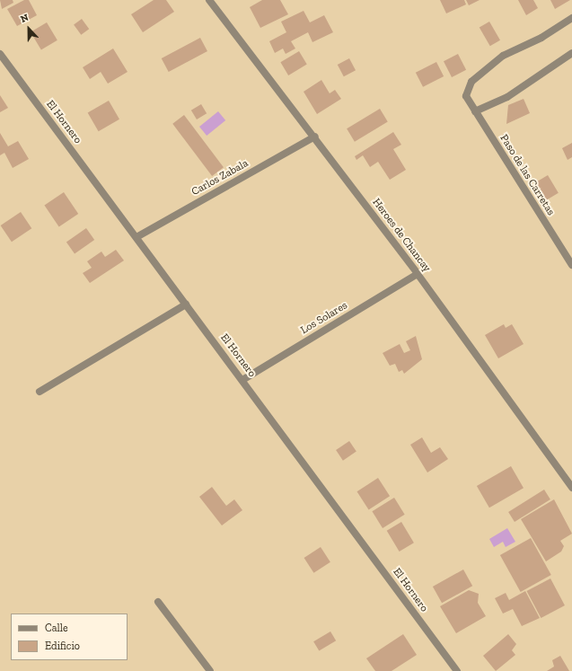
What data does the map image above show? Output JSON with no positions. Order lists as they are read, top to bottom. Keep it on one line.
{"streets":{"street":["El Hornero","Paso de las Carretas","Carlos Zabala","Heroes de Chancay","Los Solares"]},"crossings":[["El Hornero","Carlos Zabala"],["El Hornero","Los Solares"],["Carlos Zabala","Heroes de Chancay"],["Heroes de Chancay","Los Solares"]],"legend":["Calle","Edificio"],"north":"top"}
